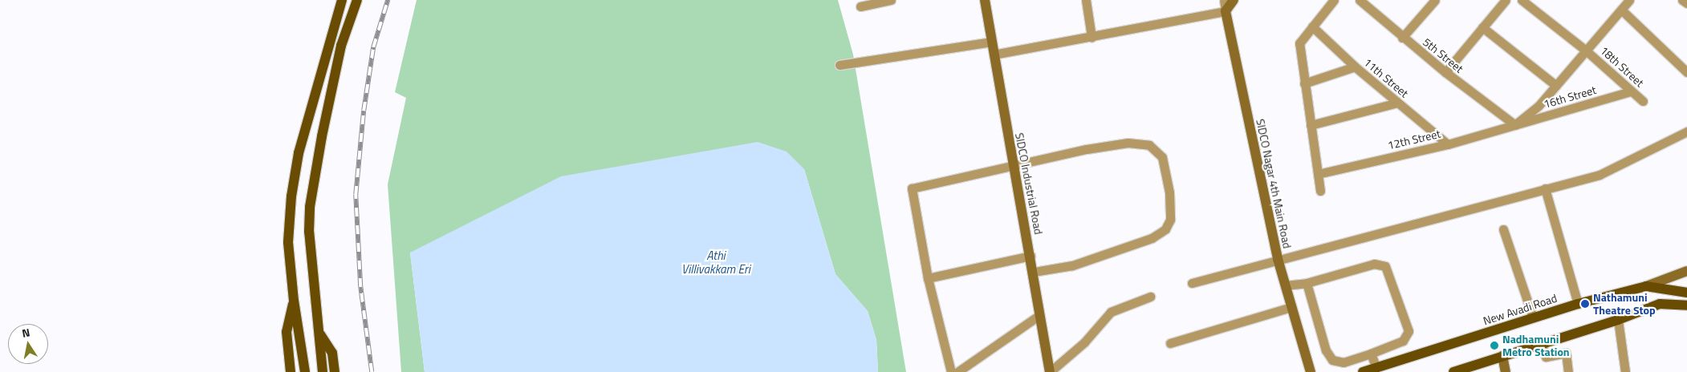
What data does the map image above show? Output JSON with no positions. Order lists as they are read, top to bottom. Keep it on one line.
{"streets":{"main road":["New Avadi Road"],"street":["5th Street","18th Street","11th Street","16th Street","12th Street","SIDCO Industrial Road","SIDCO Nagar 4th Main Road"]},"crossings":[["5th Street","16th Street"],["5th Street","12th Street"],["18th Street","16th Street"],["11th Street","12th Street"],["16th Street","12th Street"]],"water":["Athi Villivakkam Eri"],"places":["Nathamuni Theatre Stop","Nadhamuni Metro Station"],"north":"top"}
